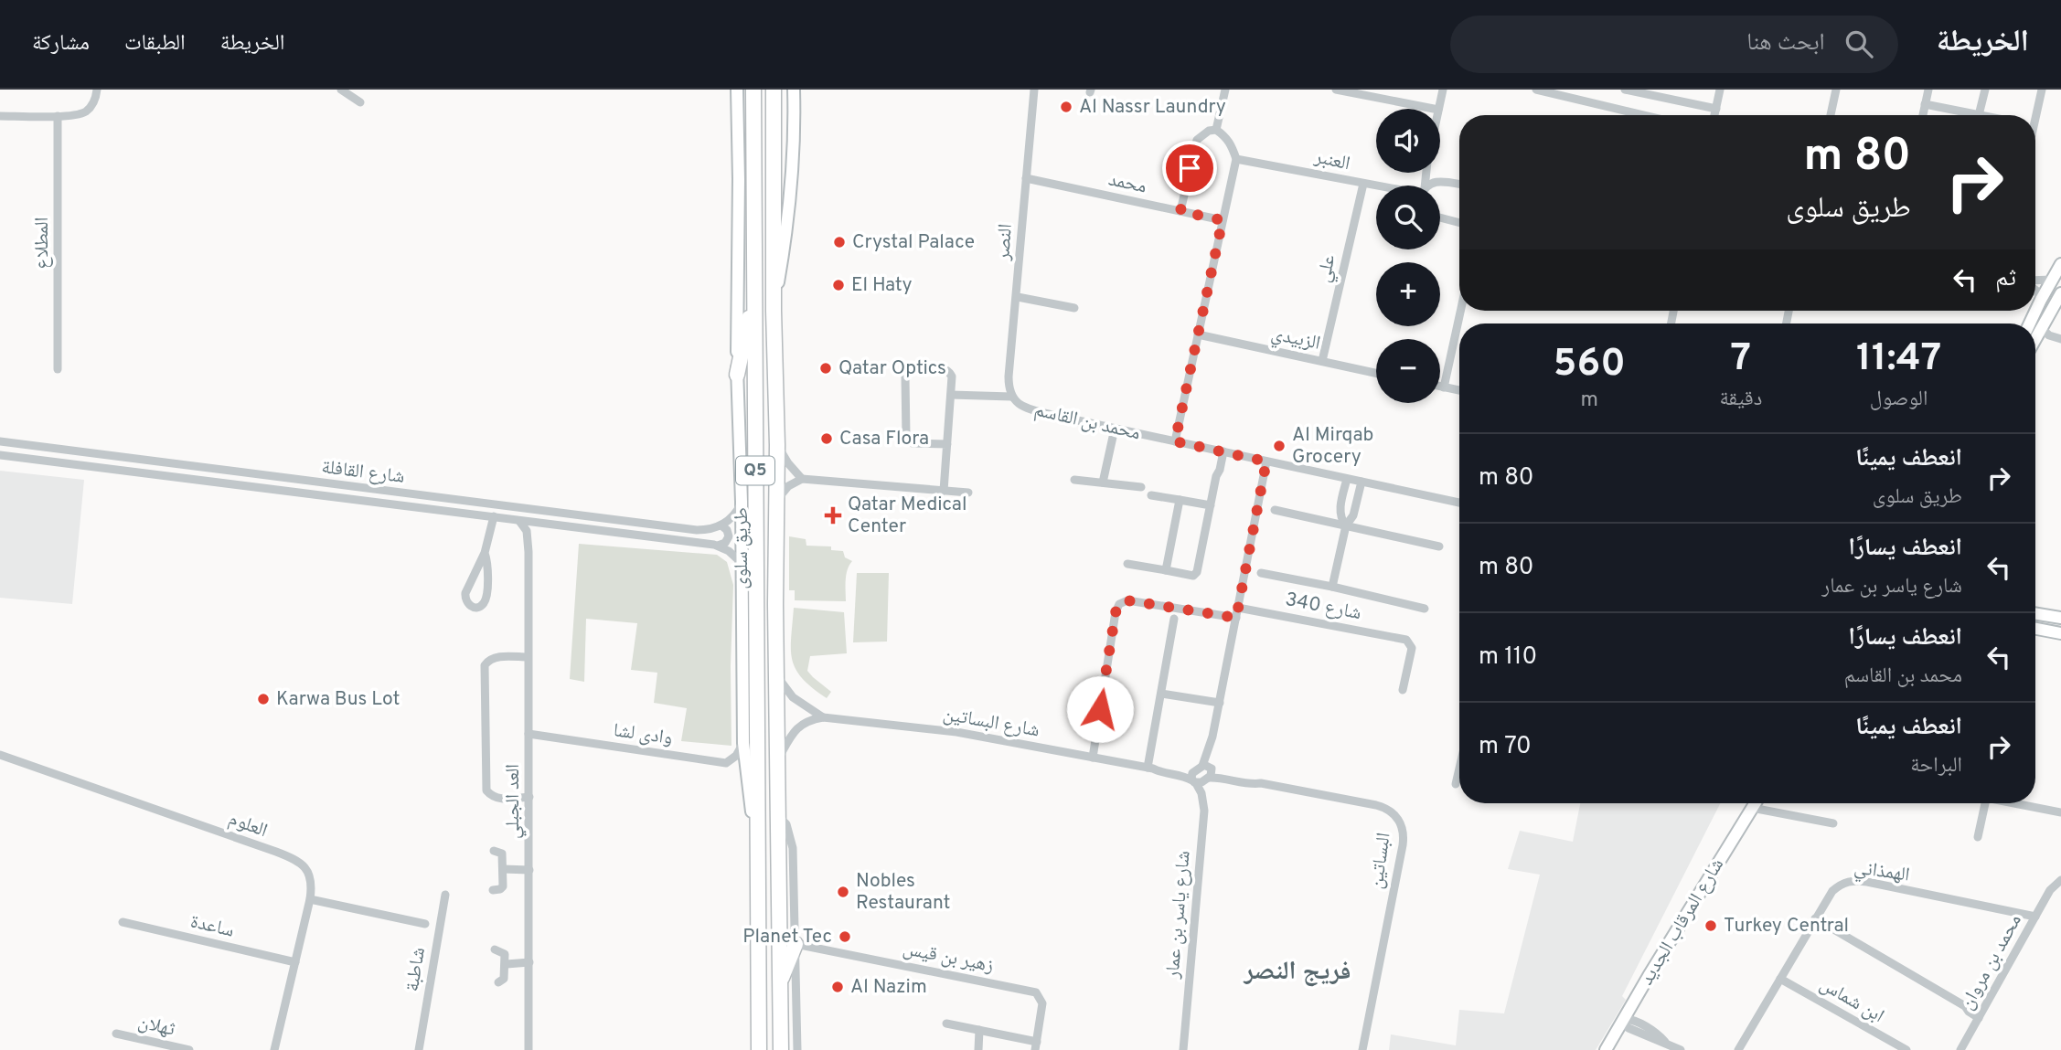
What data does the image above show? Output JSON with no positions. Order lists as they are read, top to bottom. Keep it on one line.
{"streets":{"highway":["Q5","طريق سلوى"],"main road":["شارع المرقاب الجديد"],"street":["العنبر","محمد","النصر","المطلاع","علي","الزبيدي","محمد بن القاسم","شارع القافلة","شارع 340","شارع البساتين","وادى لشا","العد الجبلي","العلوم","البساتين","الهمذاني","شارع ياسر بن عمار","ساعدة","زهير بن قيس","محمد بن مروان","شاطبة","ابن شماس","ثهلان"]},"crossings":[["العنبر","علي"],["محمد","النصر"],["النصر","محمد بن القاسم"],["علي","الزبيدي"],["شارع القافلة","العد الجبلي"],["طريق سلوى","شارع البساتين"],["طريق سلوى","وادى لشا"],["طريق سلوى","زهير بن قيس"],["شارع البساتين","البساتين"],["شارع البساتين","شارع ياسر بن عمار"],["وادى لشا","العد الجبلي"],["العلوم","ساعدة"],["الهمذاني","محمد بن مروان"],["الهمذاني","ابن شماس"]],"districts":["فريج النصر"],"places":{"other":["Al Nassr Laundry","Crystal Palace","El Haty","Qatar Optics","Casa Flora","Al Mirqab Grocery","Karwa Bus Lot","Nobles Restaurant","Turkey Central","Planet Tec","Al Nazim"],"health":["Qatar Medical Center"]},"page":{"header":"الخريطة","search":"ابحث هنا","nav":["الخريطة","الطبقات","مشاركة"],"map_buttons":["+","−"],"turn":["80 m","طريق سلوى"],"then":"ثم","eta":["11:47","الوصول","7","دقيقة","560","m"],"list":[{"name":"انعطف يمينًا","note":"طريق سلوى","value":"80 m"},{"name":"انعطف يسارًا","note":"شارع ياسر بن عمار","value":"80 m"},{"name":"انعطف يسارًا","note":"محمد بن القاسم","value":"110 m"},{"name":"انعطف يمينًا","note":"البراحة","value":"70 m"}]}}
